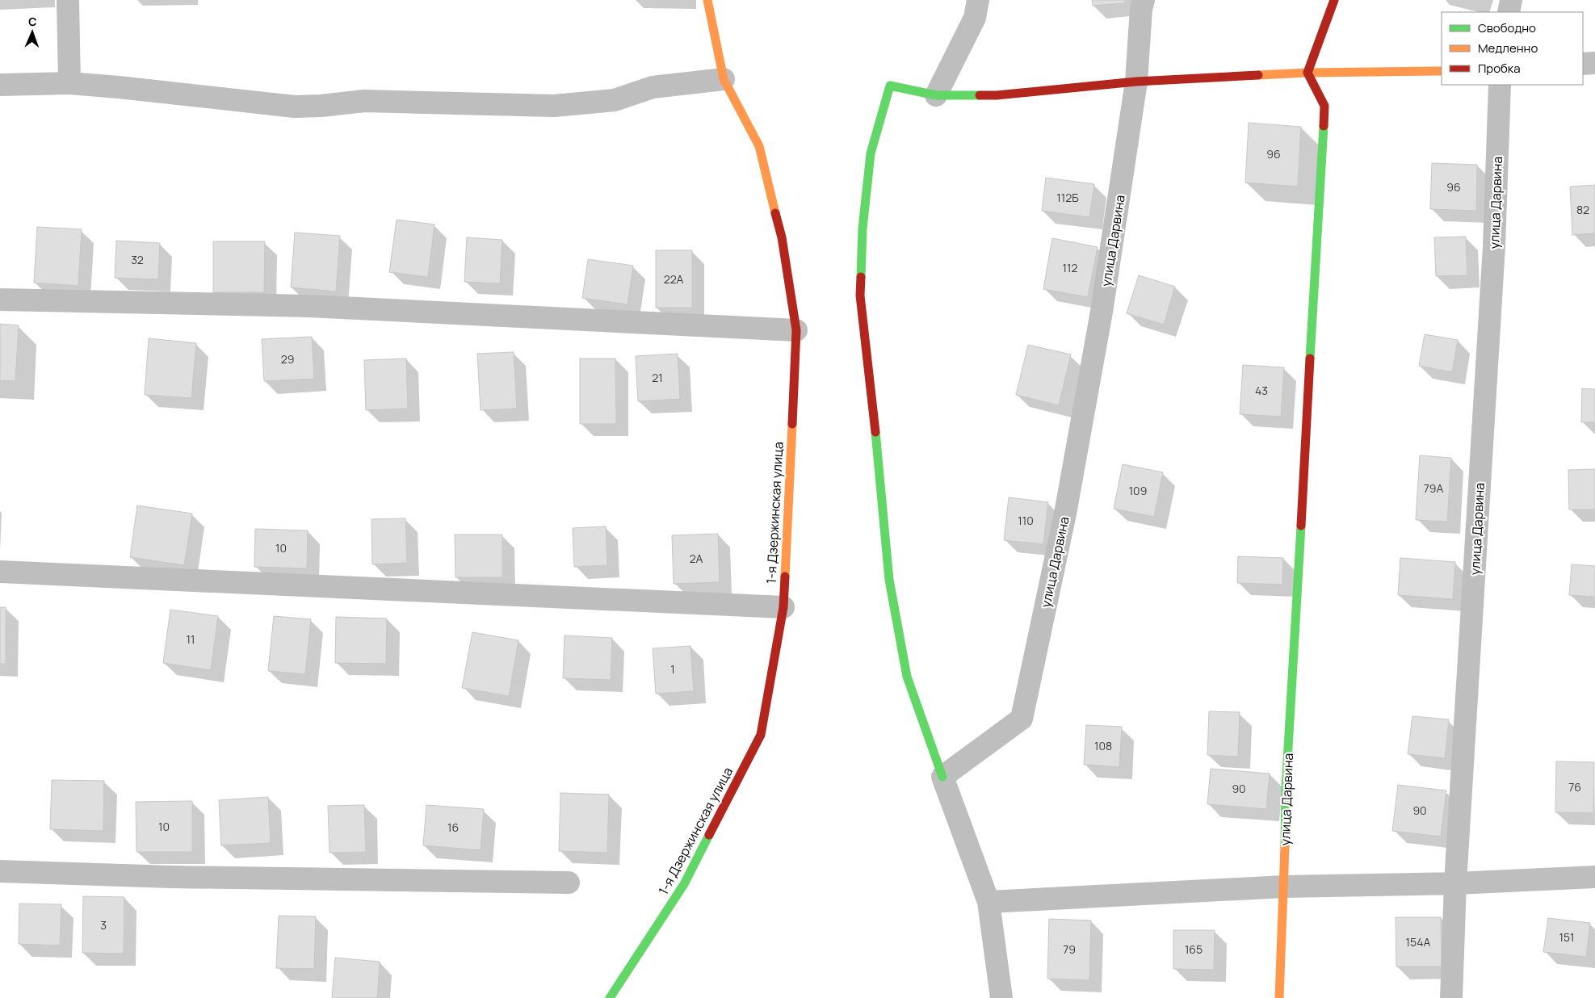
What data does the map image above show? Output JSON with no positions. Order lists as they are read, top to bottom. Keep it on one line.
{"streets":{"street":["улица Дарвина","1-я Дзержинская улица"]},"house_numbers":["96","96","112Б","82","32","112","22А","29","21","43","79А","109","110","10","2А","11","1","108","76","90","90","10","16","3","151","154А","79","165"],"legend":["Свободно","Медленно","Пробка"],"north":"top"}
